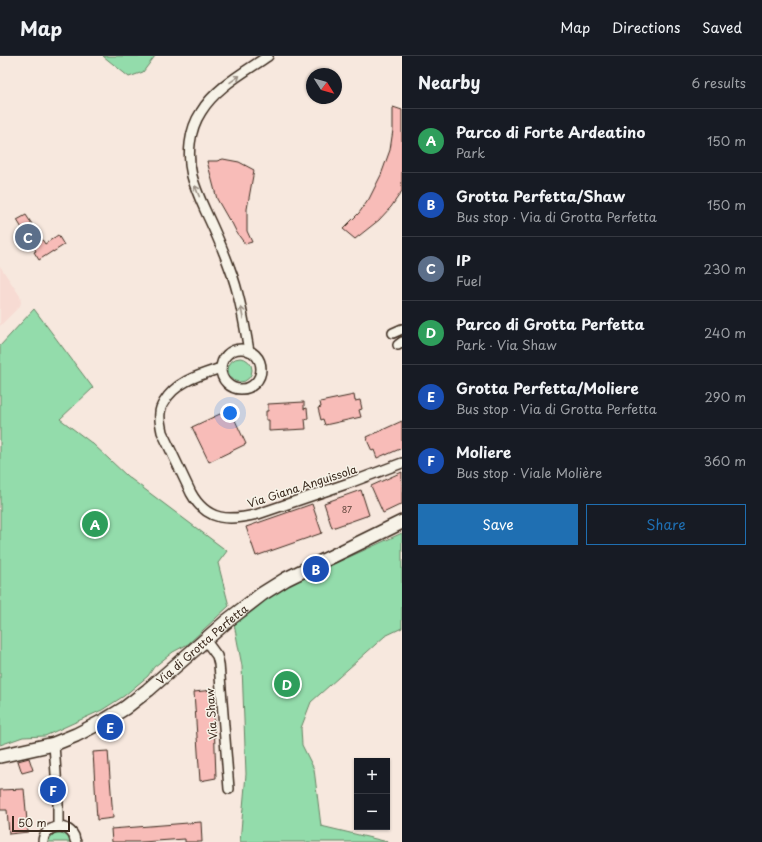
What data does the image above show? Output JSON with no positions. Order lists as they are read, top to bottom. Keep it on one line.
{"streets":{"street":["Via Giana Anguissola","Via di Grotta Perfetta","Via Shaw"]},"crossings":[["Via di Grotta Perfetta","Via Shaw"]],"house_numbers":["87"],"scale_bar":"50 m","north":"bottom right","page":{"header":"Map","nav":["Map","Directions","Saved"],"heading":["Nearby","6 results"],"list":[{"mark":"A","name":"Parco di Forte Ardeatino","note":"Park","value":"150 m"},{"mark":"B","name":"Grotta Perfetta/Shaw","note":"Bus stop · Via di Grotta Perfetta","value":"150 m"},{"mark":"C","name":"IP","note":"Fuel","value":"230 m"},{"mark":"D","name":"Parco di Grotta Perfetta","note":"Park · Via Shaw","value":"240 m"},{"mark":"E","name":"Grotta Perfetta/Moliere","note":"Bus stop · Via di Grotta Perfetta","value":"290 m"},{"mark":"F","name":"Moliere","note":"Bus stop · Viale Molière","value":"360 m"}],"pins":["C","A","B","D","E","F"],"buttons":["Save","Share"],"map_buttons":["+","−"],"scale":"50 m"}}
